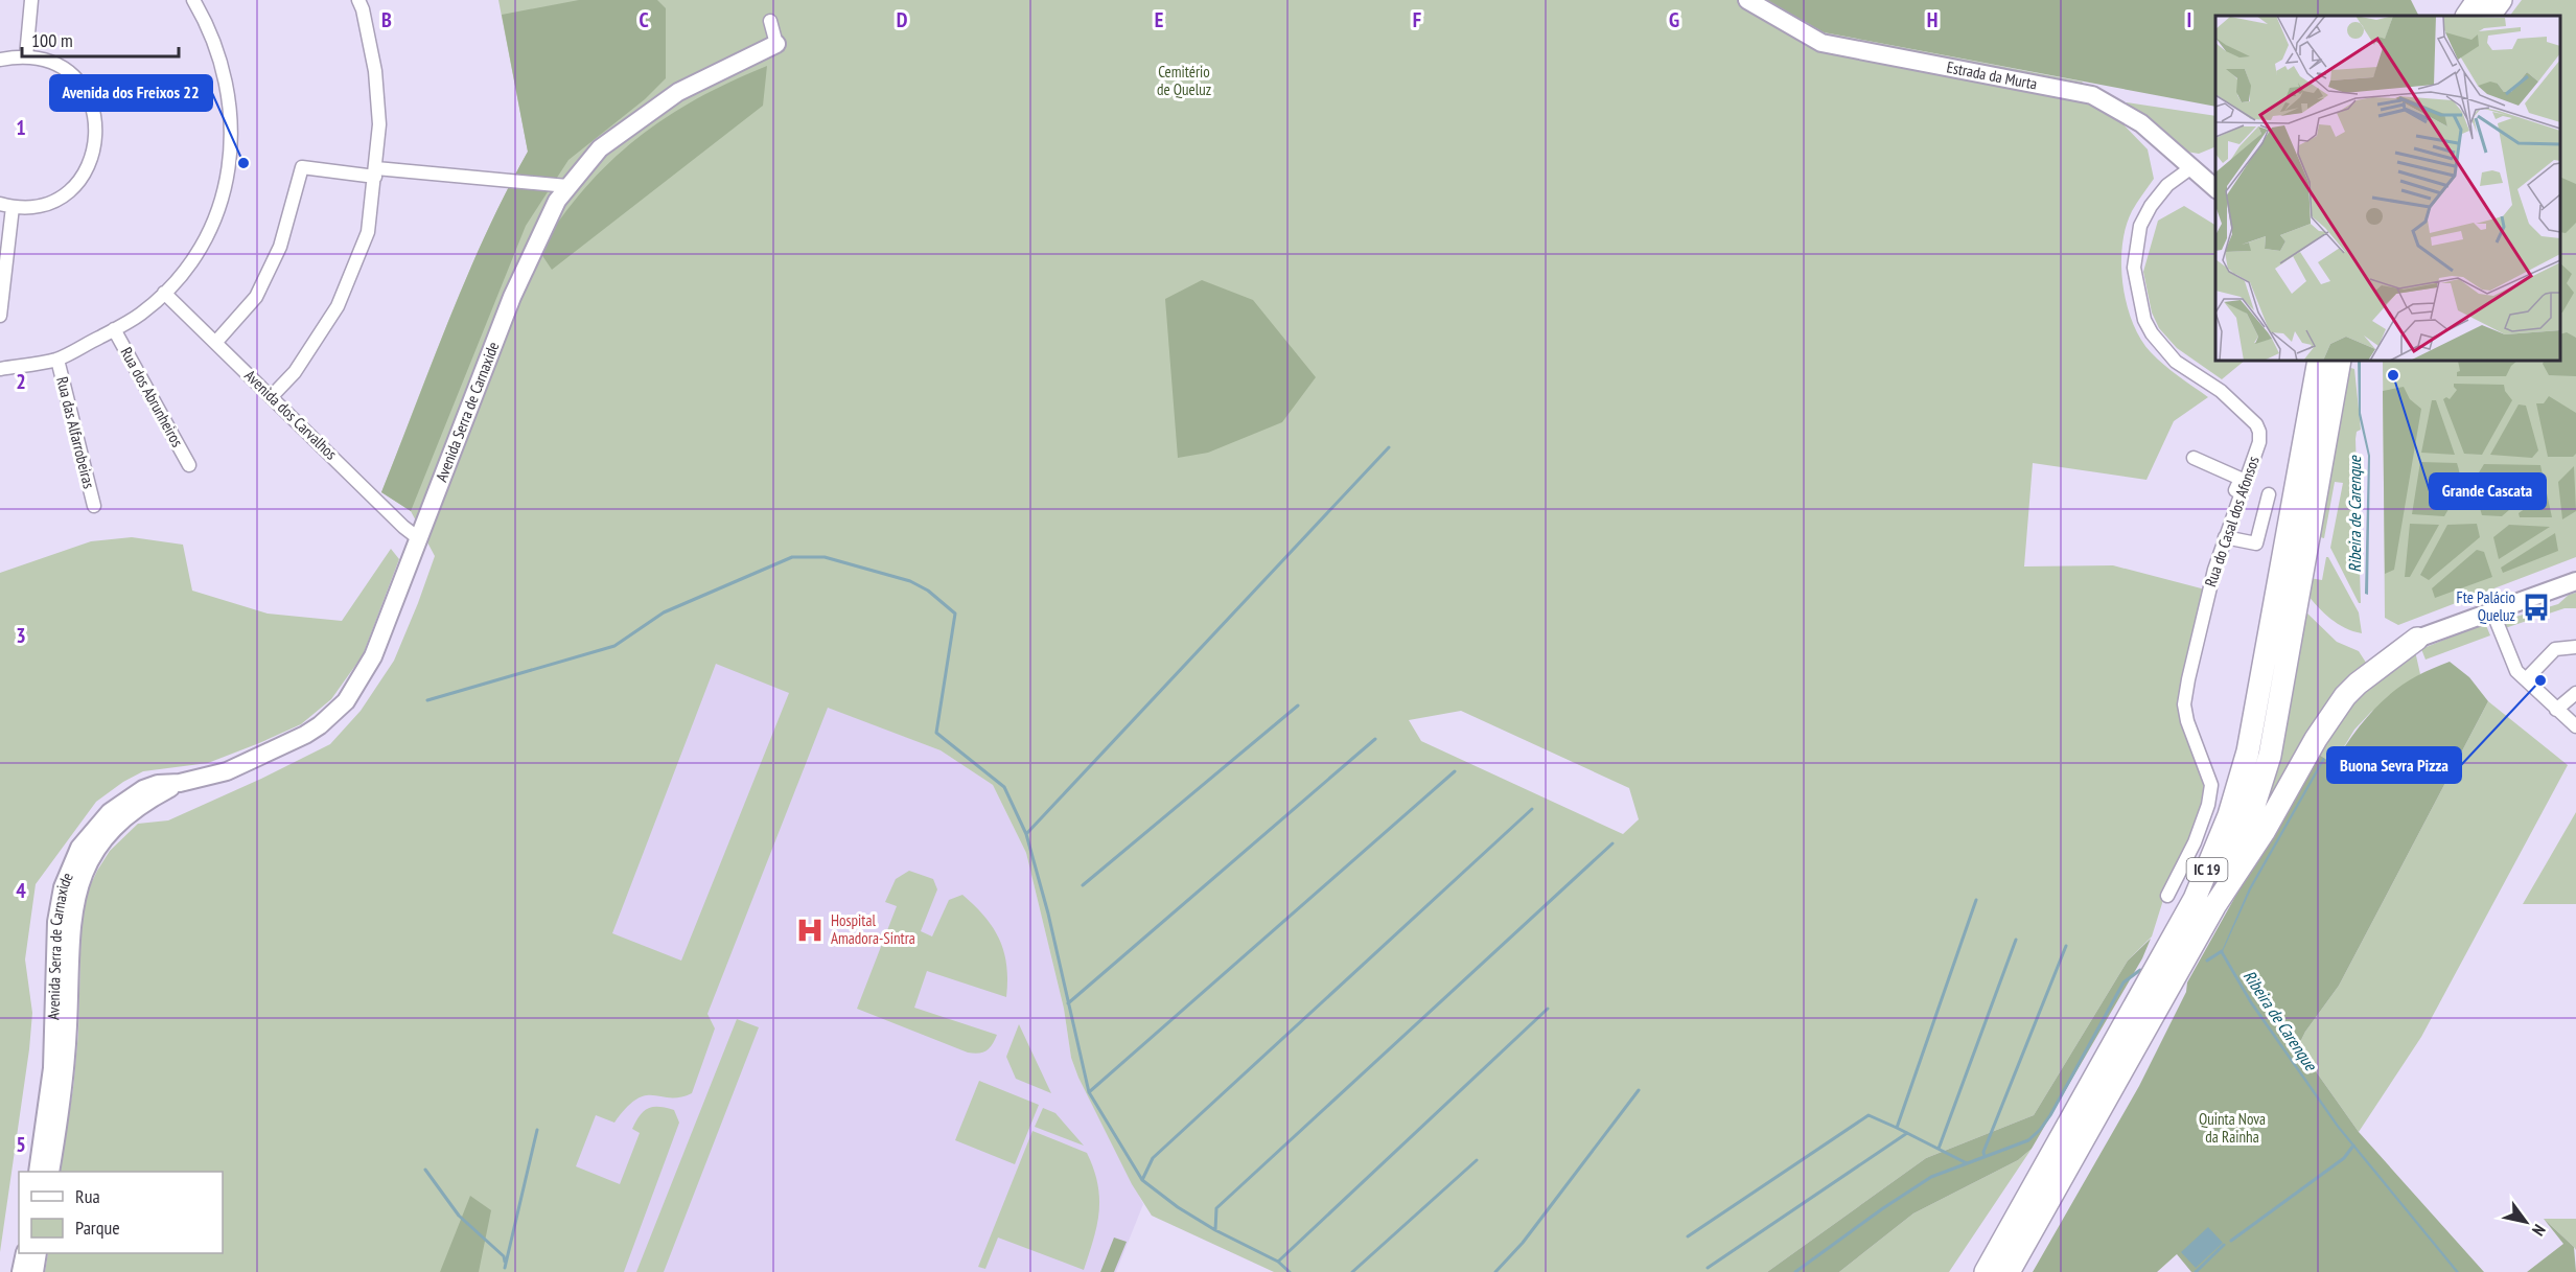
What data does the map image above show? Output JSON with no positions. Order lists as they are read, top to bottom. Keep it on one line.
{"streets":{"highway":["IC 19"],"street":["Estrada da Murta","Rua dos Abrunheiros","Avenida Serra de Carnaxide","Avenida dos Carvalhos","Rua das Alfarrobeiras","Rua do Casal dos Afonsos"]},"crossings":[["Estrada da Murta","Rua do Casal dos Afonsos"],["Avenida Serra de Carnaxide","Avenida dos Carvalhos"]],"water":["Ribeira de Carenque"],"parks":["Cemitério de Queluz","Quinta Nova da Rainha"],"places":{"other":["Avenida dos Freixos 22","Grande Cascata","Buona Sevra Pizza"],"bus stop":["Fte Palácio Queluz"],"hospital":["Hospital Amadora-Sintra"]},"legend":["Rua","Parque"],"scale_bar":"100 m","north":"bottom right","grid":{"columns":["B","C","D","E","F","G","H","I"],"rows":["1","2","3","4","5"]}}
